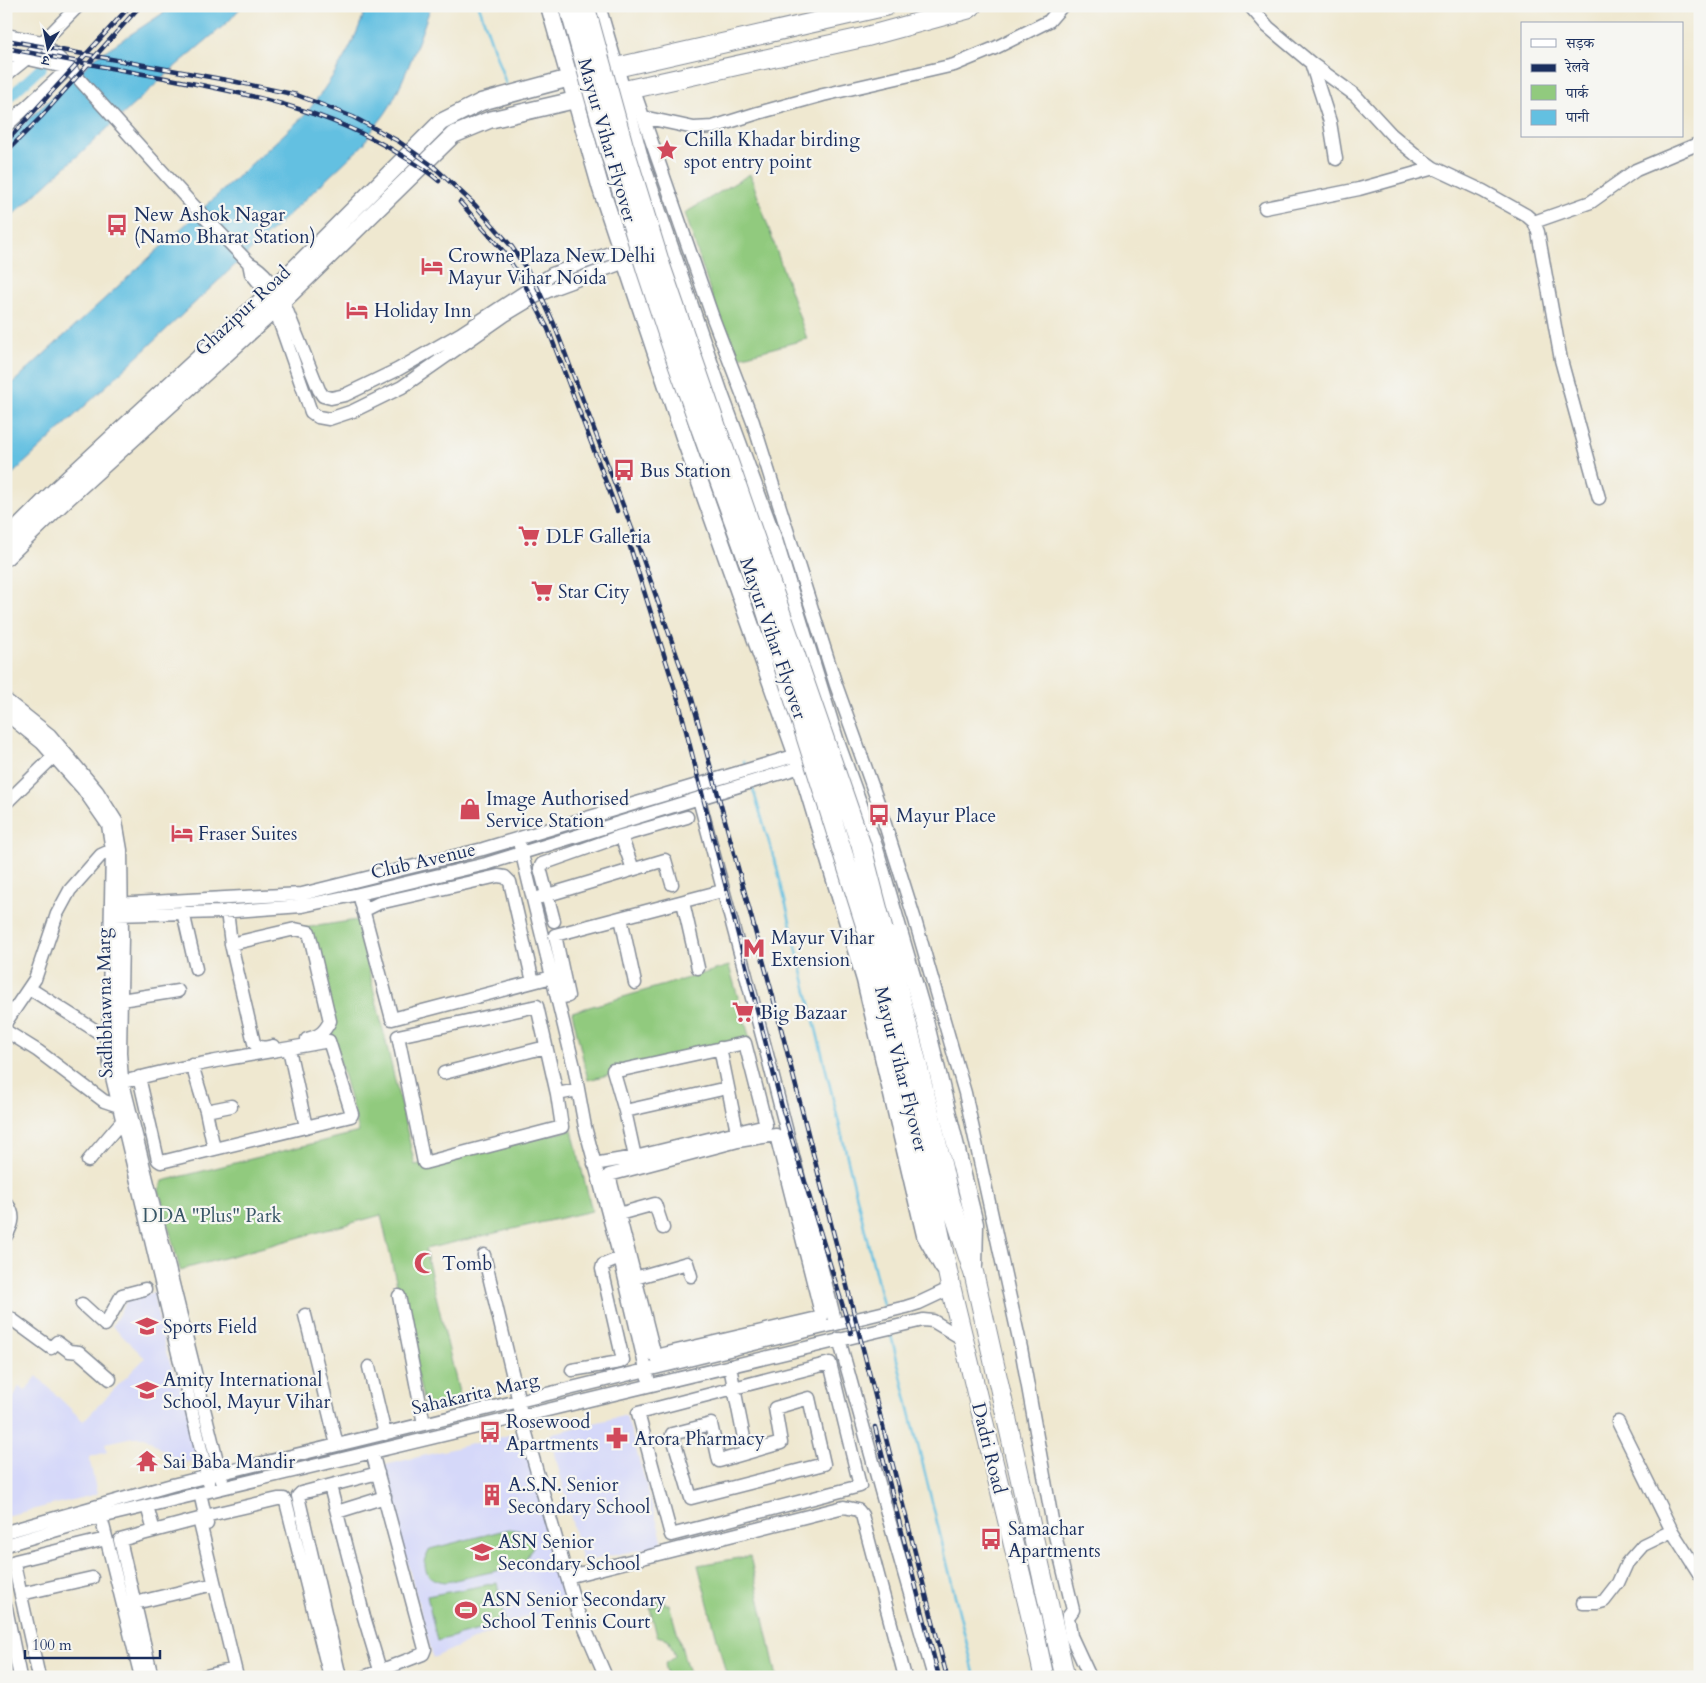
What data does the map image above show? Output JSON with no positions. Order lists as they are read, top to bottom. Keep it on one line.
{"streets":{"highway":["Mayur Vihar Flyover","Dadri Road"],"main road":["Ghazipur Road"],"street":["Club Avenue","Sadhbhawna Marg","Sahakarita Marg"]},"crossings":[["Mayur Vihar Flyover","Sahakarita Marg"],["Mayur Vihar Flyover","Dadri Road"],["Club Avenue","Sadhbhawna Marg"],["Sadhbhawna Marg","Sahakarita Marg"],["Sahakarita Marg","Dadri Road"]],"parks":["DDA \"Plus\" Park"],"places":{"place":["Chilla Khadar birding spot entry point"],"bus stop":["New Ashok Nagar (Namo Bharat Station)","Bus Station","Mayur Place","Rosewood Apartments","Samachar Apartments"],"hotel":["Crowne Plaza New Delhi Mayur Vihar Noida","Holiday Inn","Fraser Suites"],"supermarket":["DLF Galleria","Star City","Big Bazaar"],"shop":["Image Authorised Service Station"],"metro station":["Mayur Vihar Extension"],"mosque":["Tomb"],"school or university":["Sports Field","Amity International School, Mayur Vihar","ASN Senior Secondary School"],"pharmacy":["Arora Pharmacy"],"temple":["Sai Baba Mandir"],"building":["A.S.N. Senior Secondary School"],"sports":["ASN Senior Secondary School Tennis Court"]},"legend":["सड़क","रेलवे","पार्क","पानी"],"scale_bar":"100 m","north":"bottom"}
